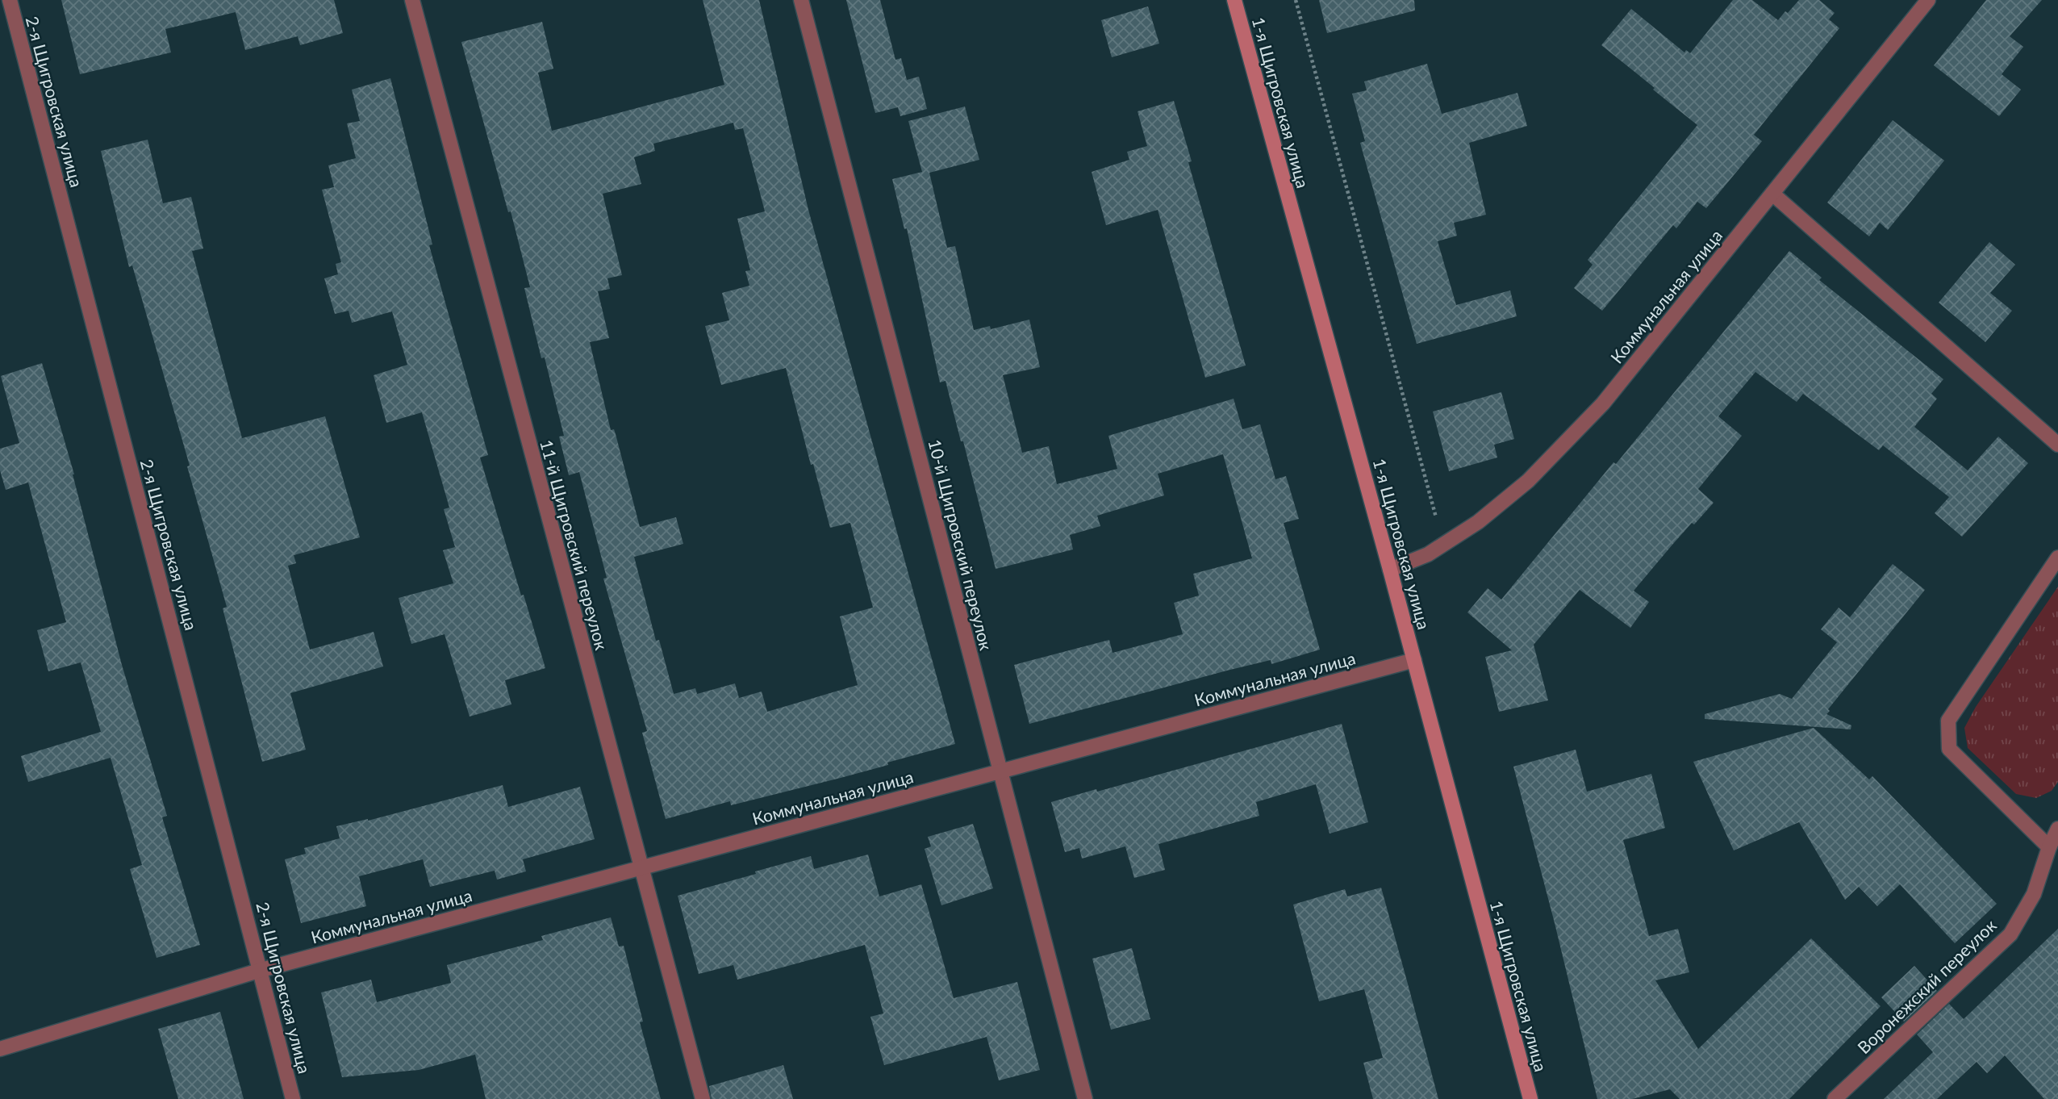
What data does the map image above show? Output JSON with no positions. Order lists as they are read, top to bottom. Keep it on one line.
{"streets":{"street":["2-я Щигровская улица","1-я Щигровская улица","Коммунальная улица","11-й Щигровский переулок","10-й Щигровский переулок","Воронежский переулок"]},"crossings":[["2-я Щигровская улица","Коммунальная улица"],["1-я Щигровская улица","Коммунальная улица"],["Коммунальная улица","11-й Щигровский переулок"],["Коммунальная улица","10-й Щигровский переулок"]]}
